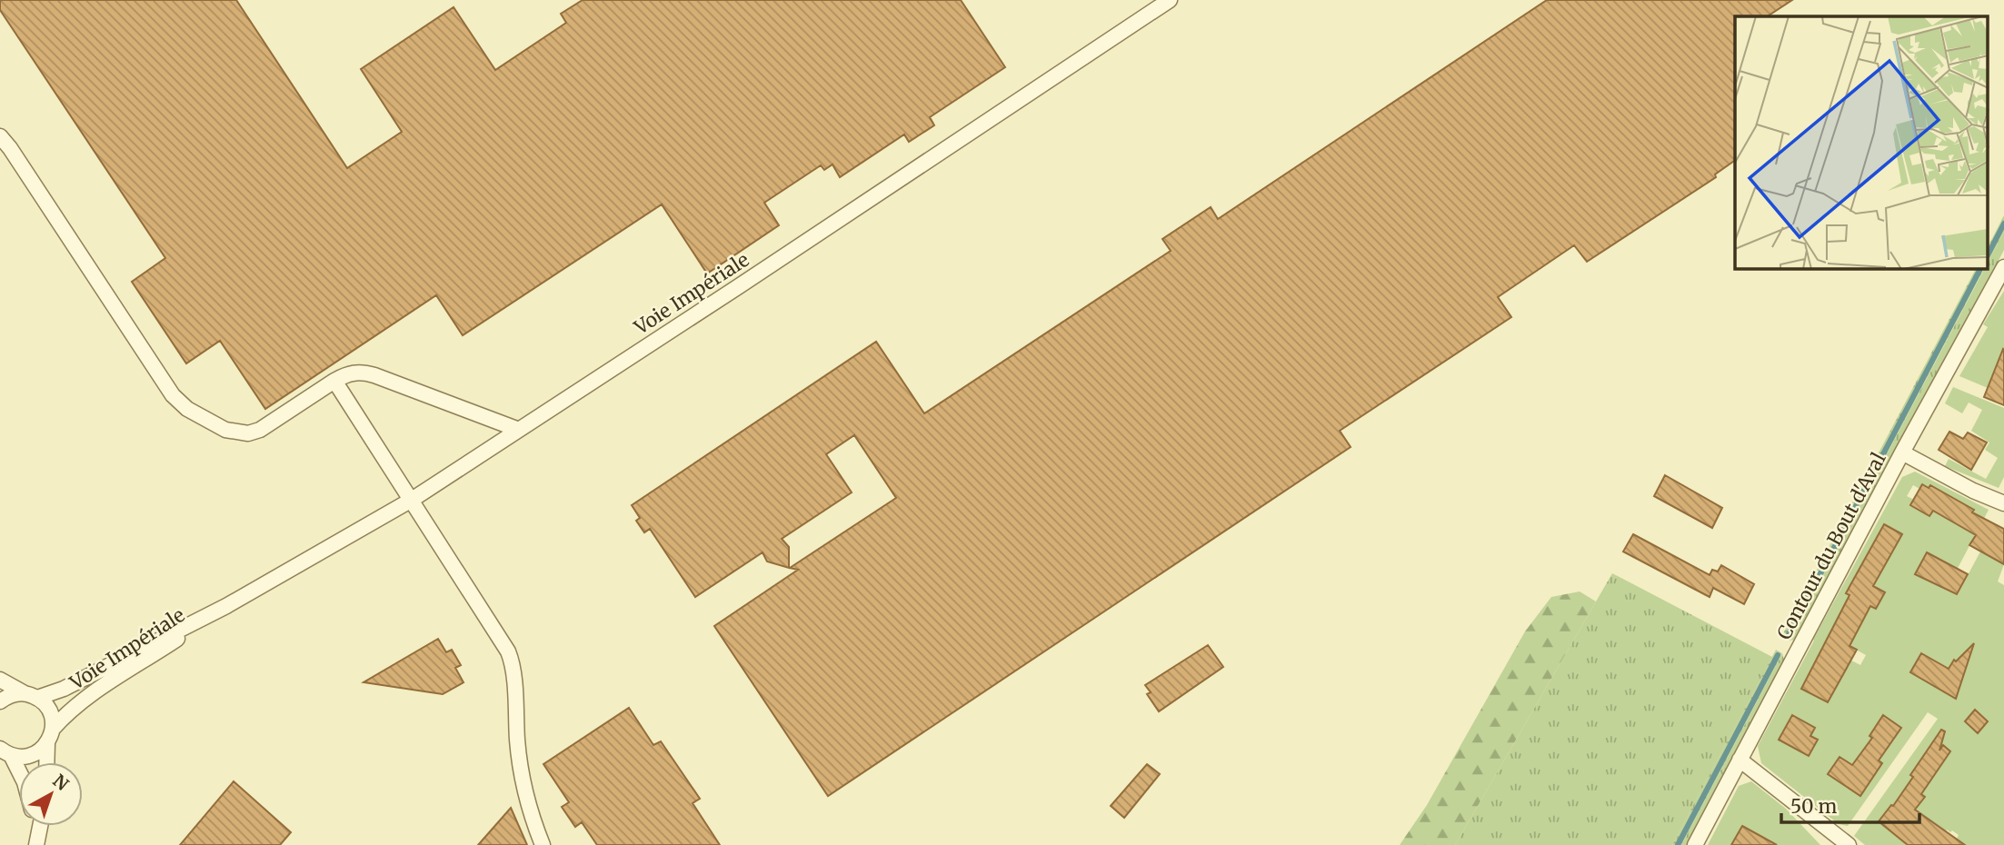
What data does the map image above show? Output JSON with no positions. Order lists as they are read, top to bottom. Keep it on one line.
{"streets":{"street":["Voie Impériale","Contour du Bout d'Aval"]},"scale_bar":"50 m","north":"top right"}
